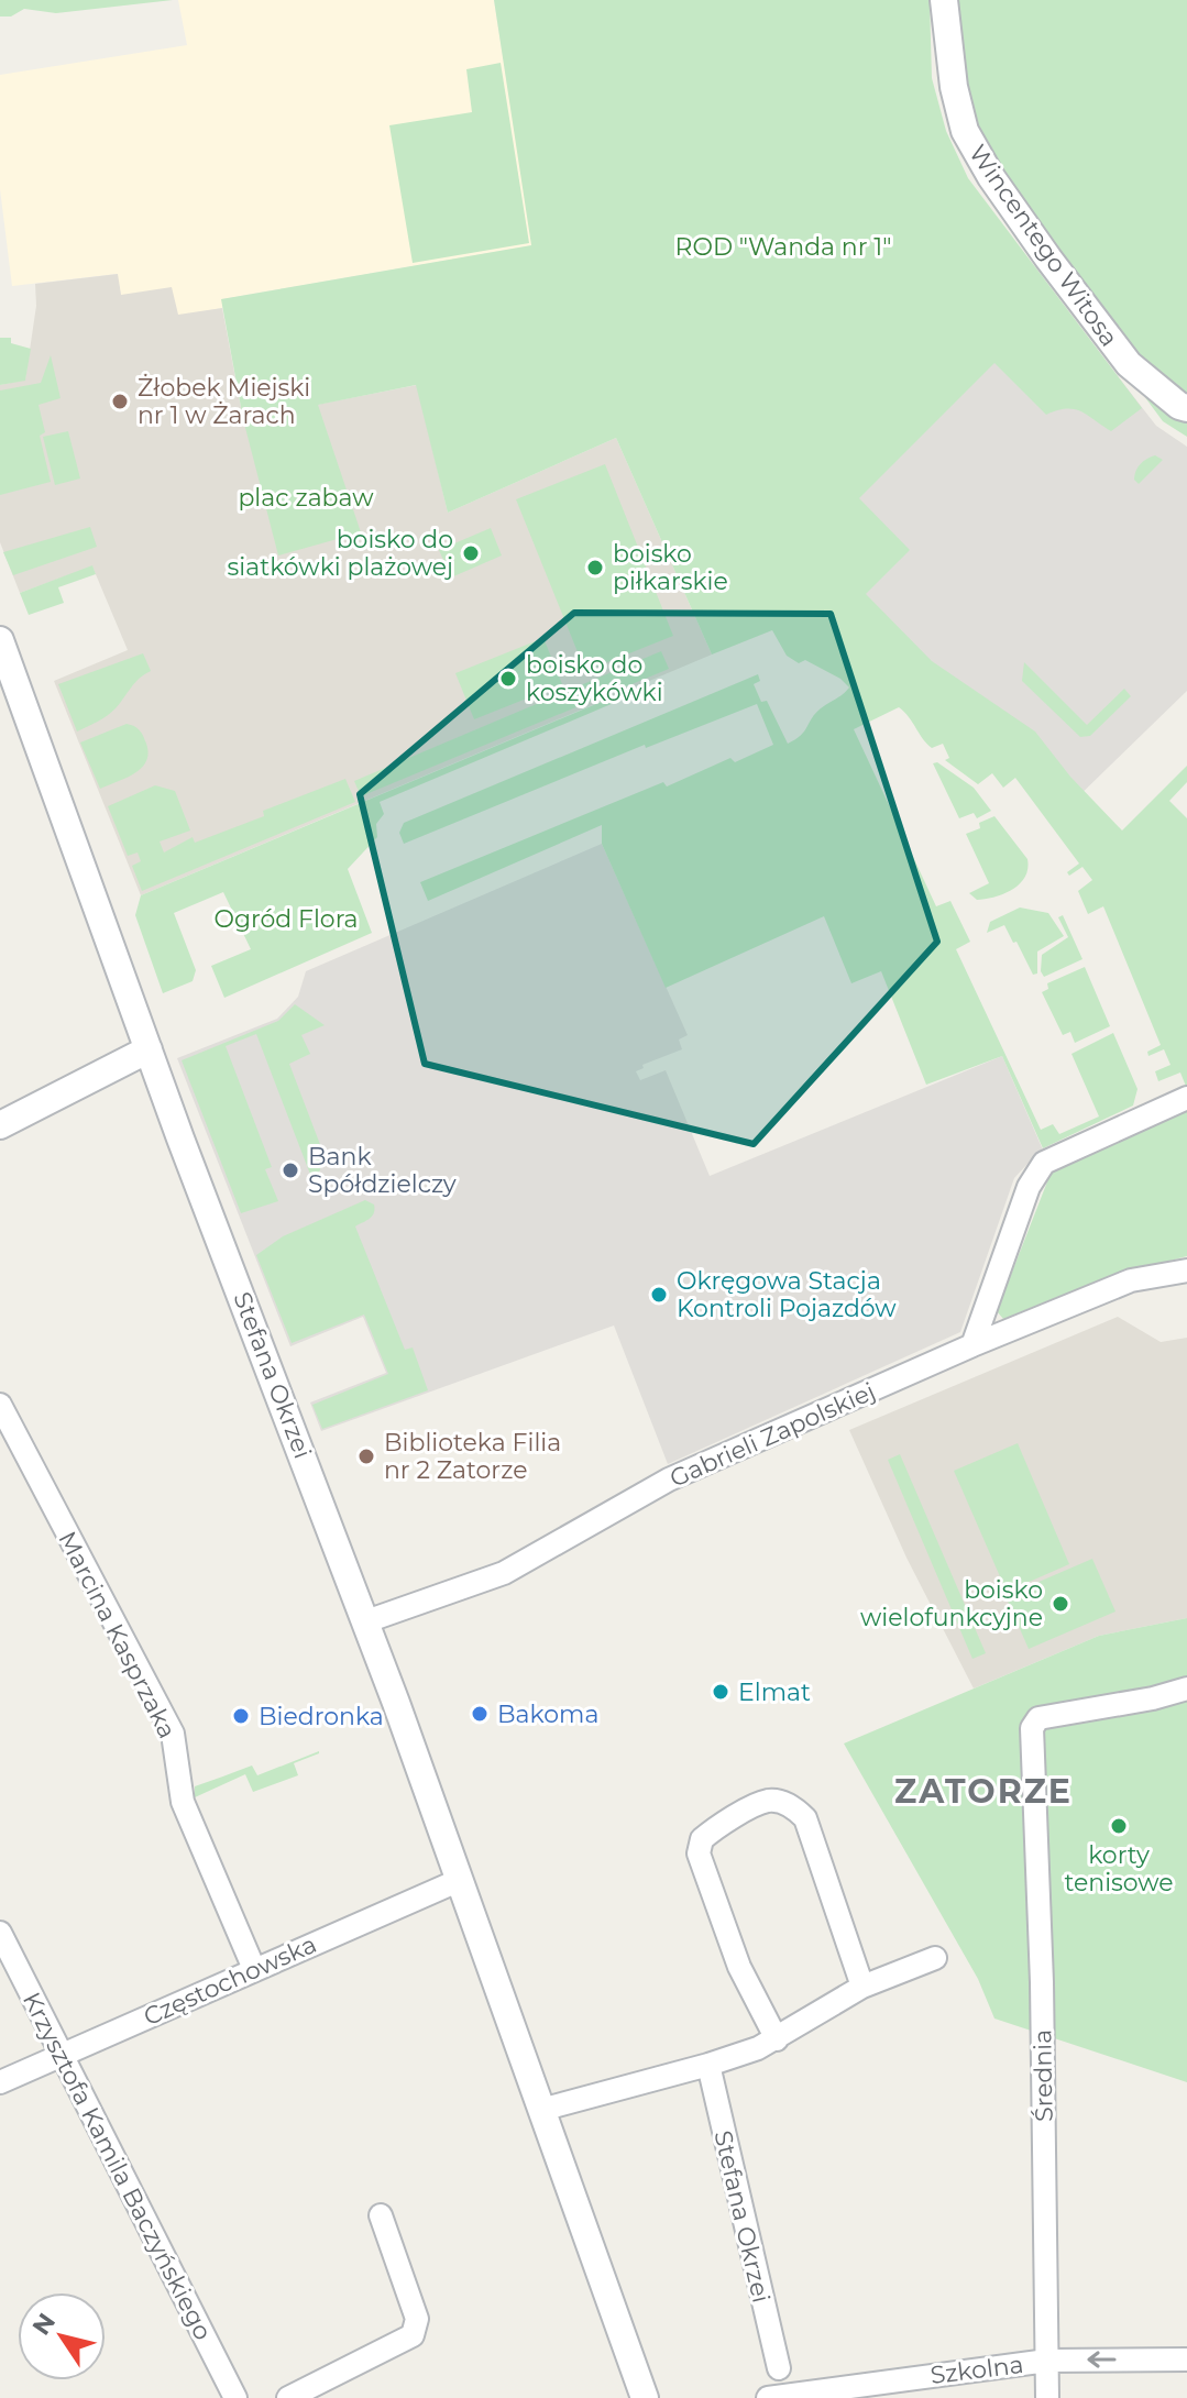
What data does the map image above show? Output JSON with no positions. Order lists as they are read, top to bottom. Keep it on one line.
{"streets":{"street":["Wincentego Witosa","Stefana Okrzei","Gabrieli Zapolskiej","Marcina Kasprzaka","Częstochowska","Średnia","Krzysztofa Kamila Baczyńskiego","Szkolna"]},"crossings":[["Stefana Okrzei","Gabrieli Zapolskiej"],["Stefana Okrzei","Częstochowska"],["Marcina Kasprzaka","Częstochowska"],["Częstochowska","Krzysztofa Kamila Baczyńskiego"],["Średnia","Szkolna"]],"districts":["ZATORZE"],"parks":["ROD \"Wanda nr 1\"","plac zabaw","Ogród Flora"],"places":["Żłobek Miejski nr 1 w Żarach","boisko do siatkówki plażowej","boisko piłkarskie","boisko do koszykówki","Bank Spółdzielczy","Okręgowa Stacja Kontroli Pojazdów","Biblioteka Filia nr 2 Zatorze","boisko wielofunkcyjne","Elmat","Bakoma","Biedronka","korty tenisowe"],"north":"top left"}
